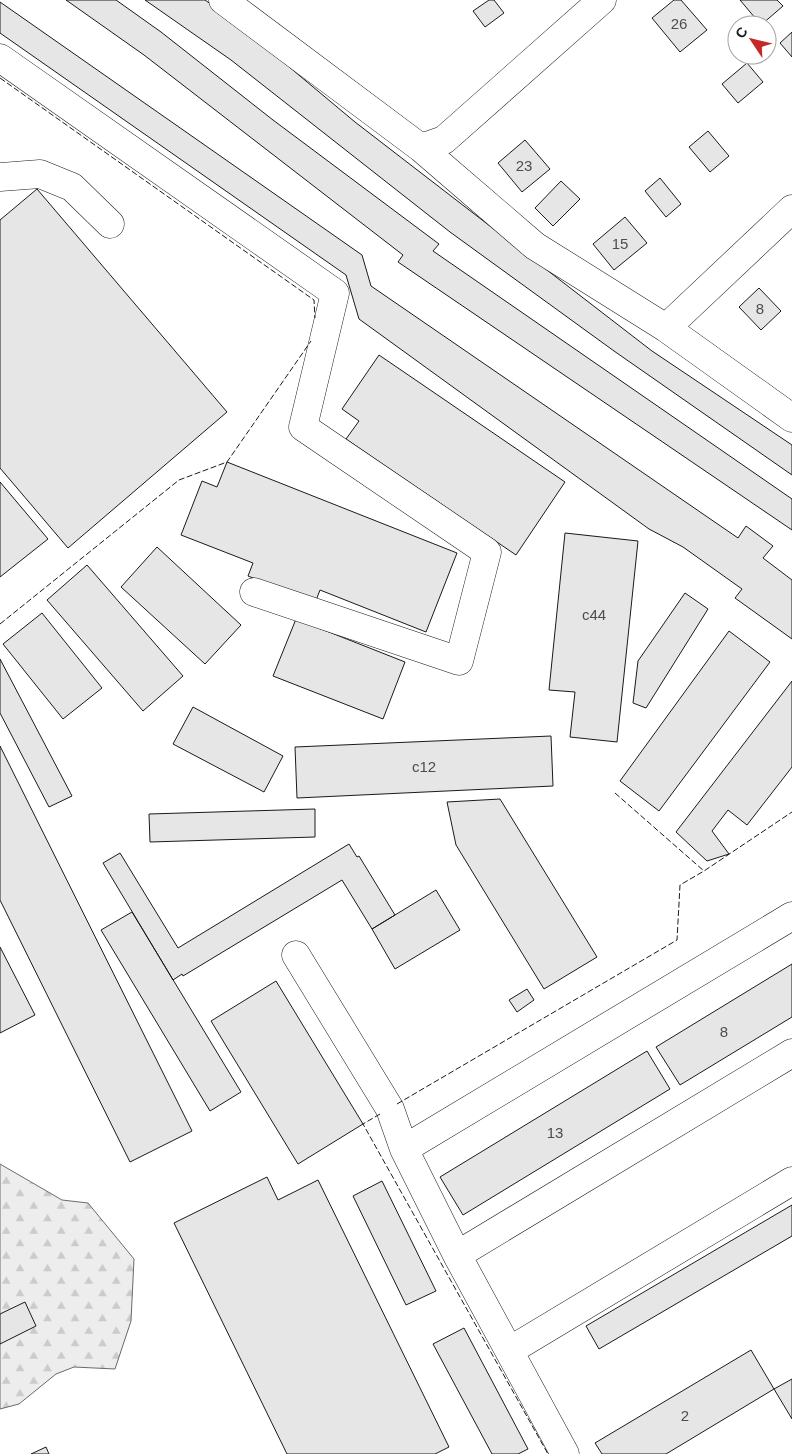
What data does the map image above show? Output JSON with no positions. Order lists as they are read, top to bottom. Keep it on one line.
{"house_numbers":["26","23","15","8","с44","с12","8","13","2"],"north":"top left"}
